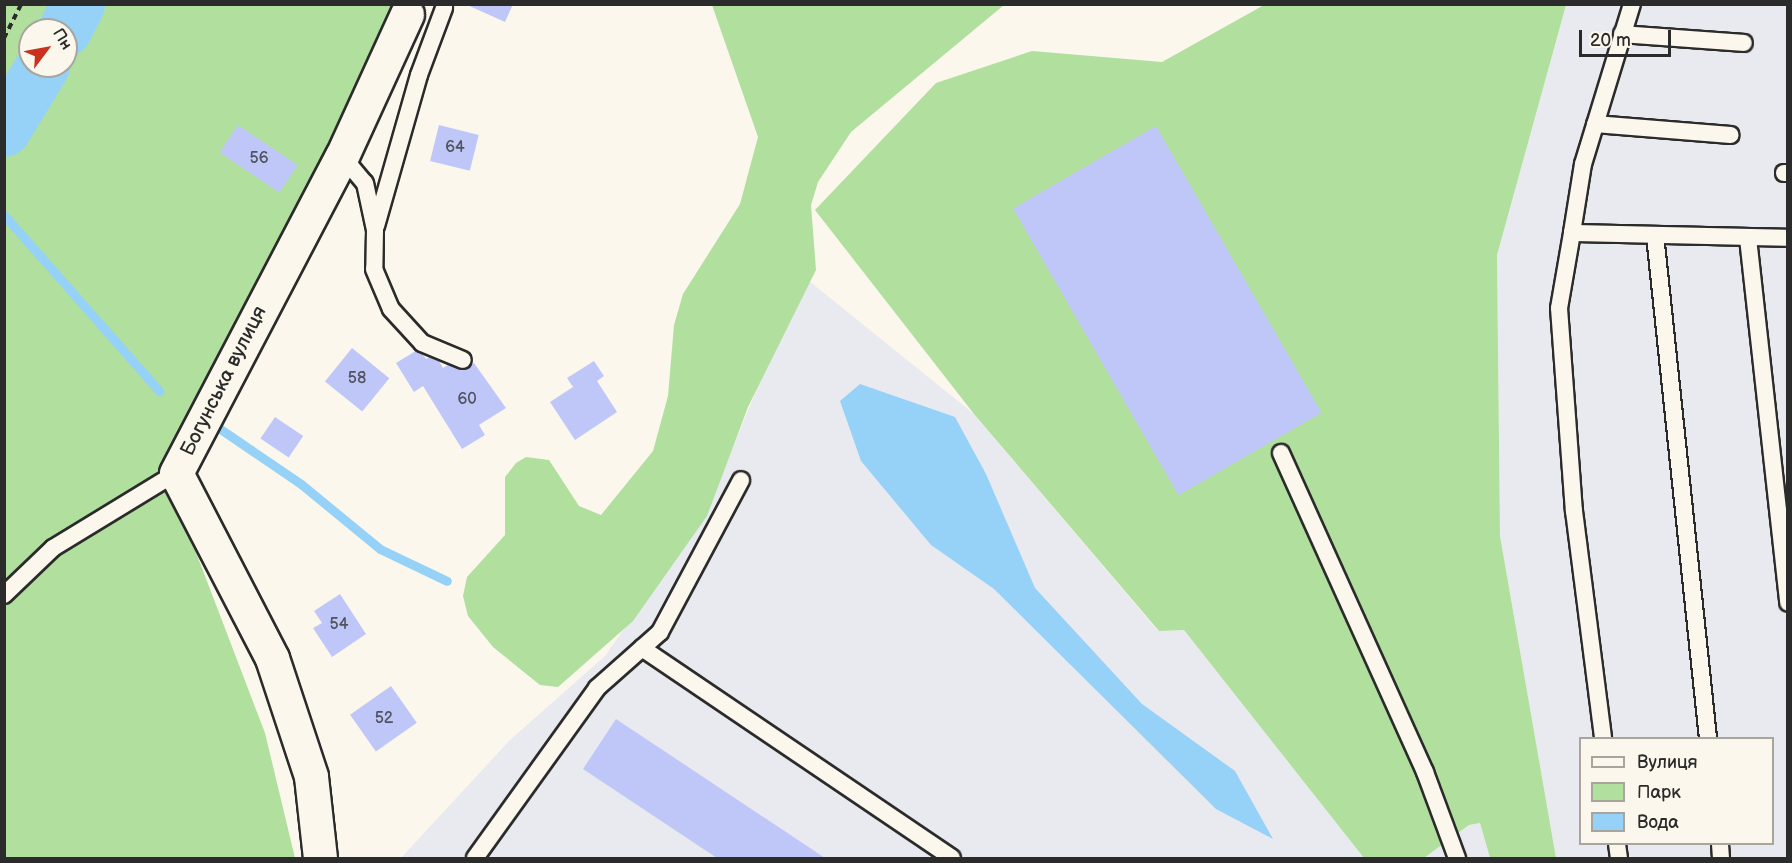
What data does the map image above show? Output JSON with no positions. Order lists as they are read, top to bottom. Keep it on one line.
{"streets":{"street":["Богунська вулиця"]},"house_numbers":["64","56","58","60","54","52"],"legend":["Вулиця","Парк","Вода"],"scale_bar":"20 m","north":"top right"}
